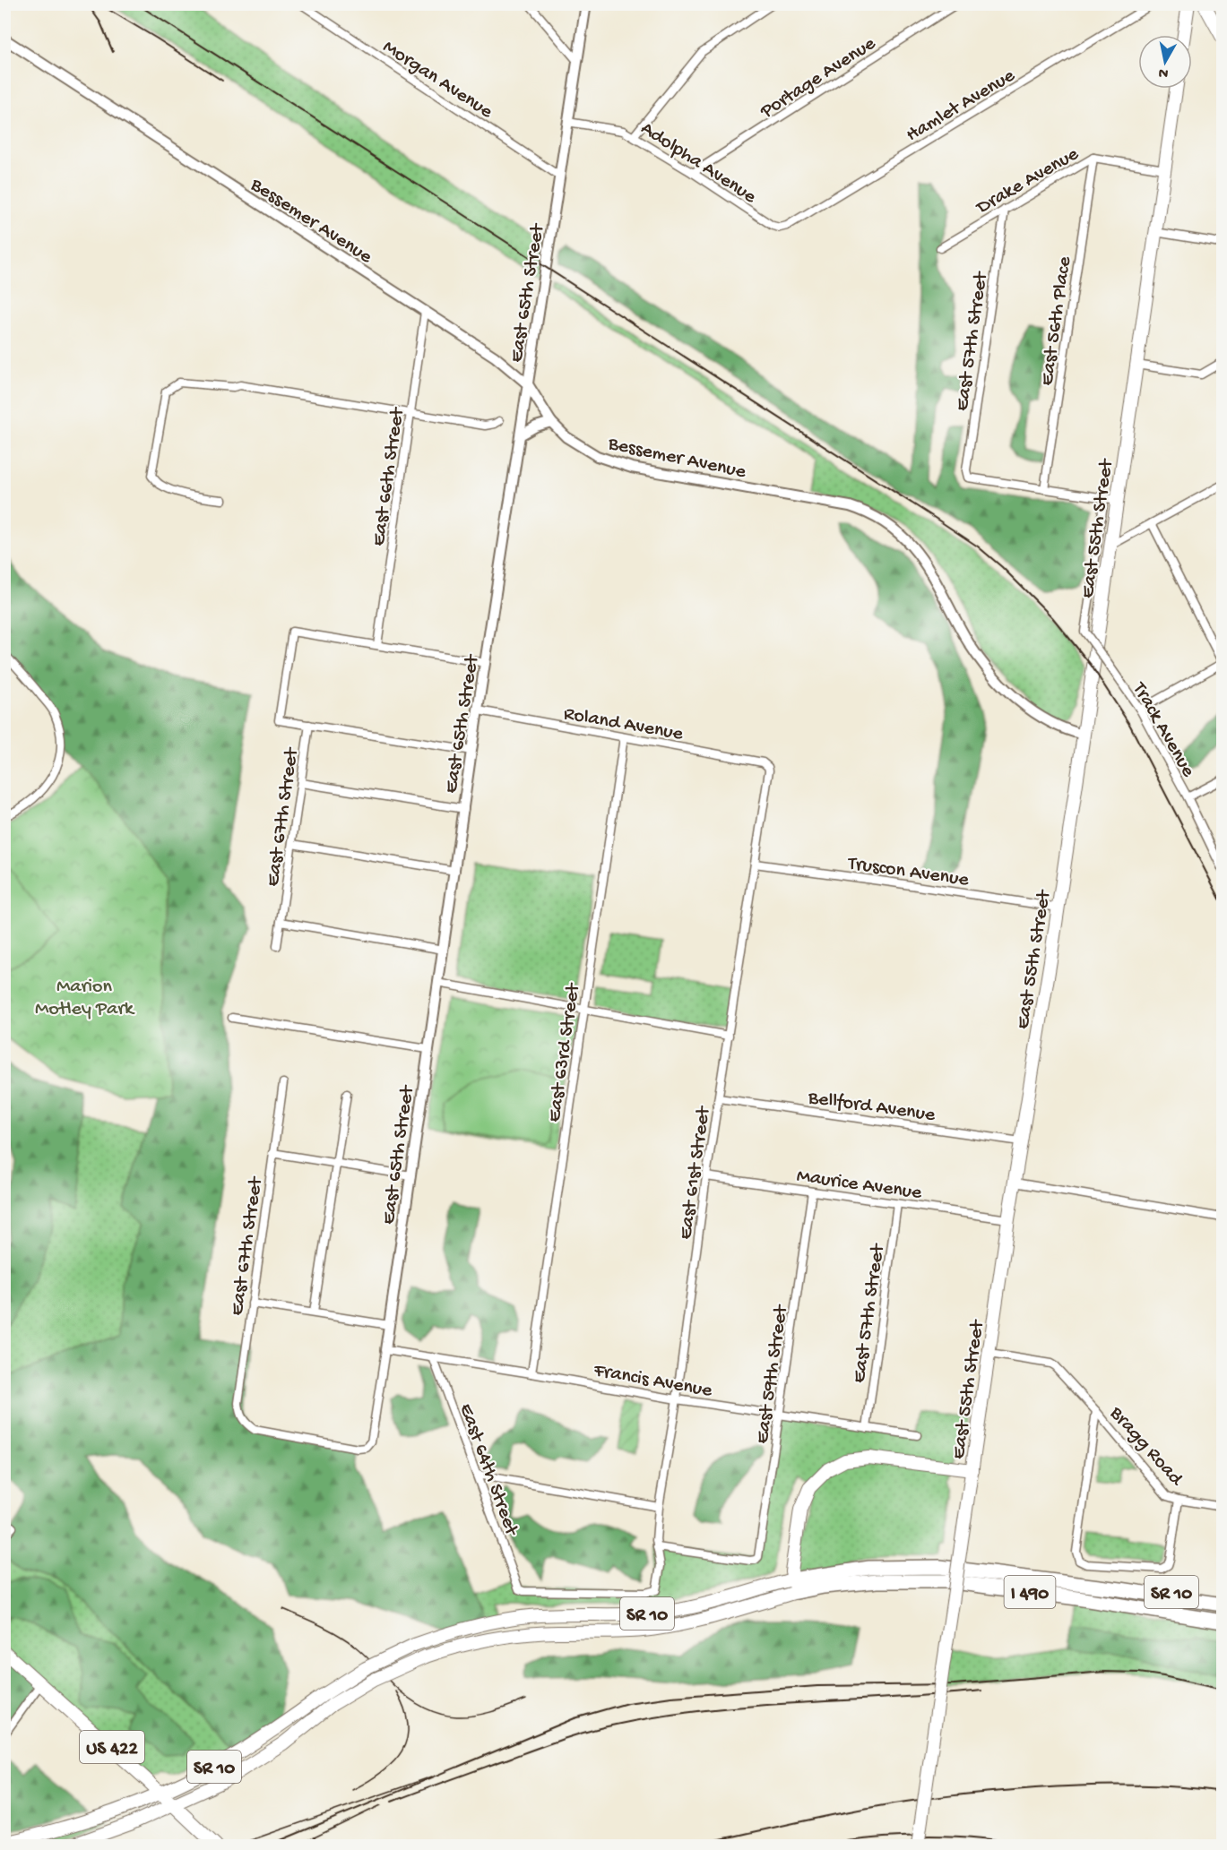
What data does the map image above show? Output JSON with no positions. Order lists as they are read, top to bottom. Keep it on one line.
{"streets":{"highway":["I 490","SR 10"],"main road":["East 55th Street","US 422"],"street":["Portage Avenue","Morgan Avenue","Hamlet Avenue","Adolpha Avenue","Drake Avenue","Bessemer Avenue","East 65th Street","East 56th Place","East 57th Street","East 66th Street","Roland Avenue","Track Avenue","East 67th Street","Truscon Avenue","East 63rd Street","Bellford Avenue","East 61st Street","Maurice Avenue","East 59th Street","Francis Avenue","Bragg Road","East 64th Street"]},"crossings":[["Portage Avenue","Adolpha Avenue"],["Morgan Avenue","East 65th Street"],["Hamlet Avenue","Adolpha Avenue"],["Adolpha Avenue","East 65th Street"],["Drake Avenue","East 56th Place"],["Drake Avenue","East 57th Street"],["Drake Avenue","East 55th Street"],["Bessemer Avenue","East 65th Street"],["Bessemer Avenue","East 66th Street"],["Bessemer Avenue","East 55th Street"],["East 65th Street","Roland Avenue"],["East 65th Street","East 67th Street"],["East 65th Street","Francis Avenue"],["East 56th Place","East 57th Street"],["East 57th Street","Maurice Avenue"],["East 57th Street","Francis Avenue"],["East 55th Street","Truscon Avenue"],["East 55th Street","Bellford Avenue"],["East 55th Street","Maurice Avenue"],["East 55th Street","Bragg Road"],["Roland Avenue","East 63rd Street"],["Roland Avenue","East 61st Street"],["Truscon Avenue","East 61st Street"],["East 63rd Street","Francis Avenue"],["Bellford Avenue","East 61st Street"],["East 61st Street","Maurice Avenue"],["East 61st Street","East 59th Street"],["East 61st Street","Francis Avenue"],["East 61st Street","East 64th Street"],["Maurice Avenue","East 59th Street"],["East 59th Street","Francis Avenue"],["Francis Avenue","East 64th Street"],["I 490","SR 10"],["SR 10","US 422"]],"parks":["Marion Motley Park"],"north":"bottom"}
